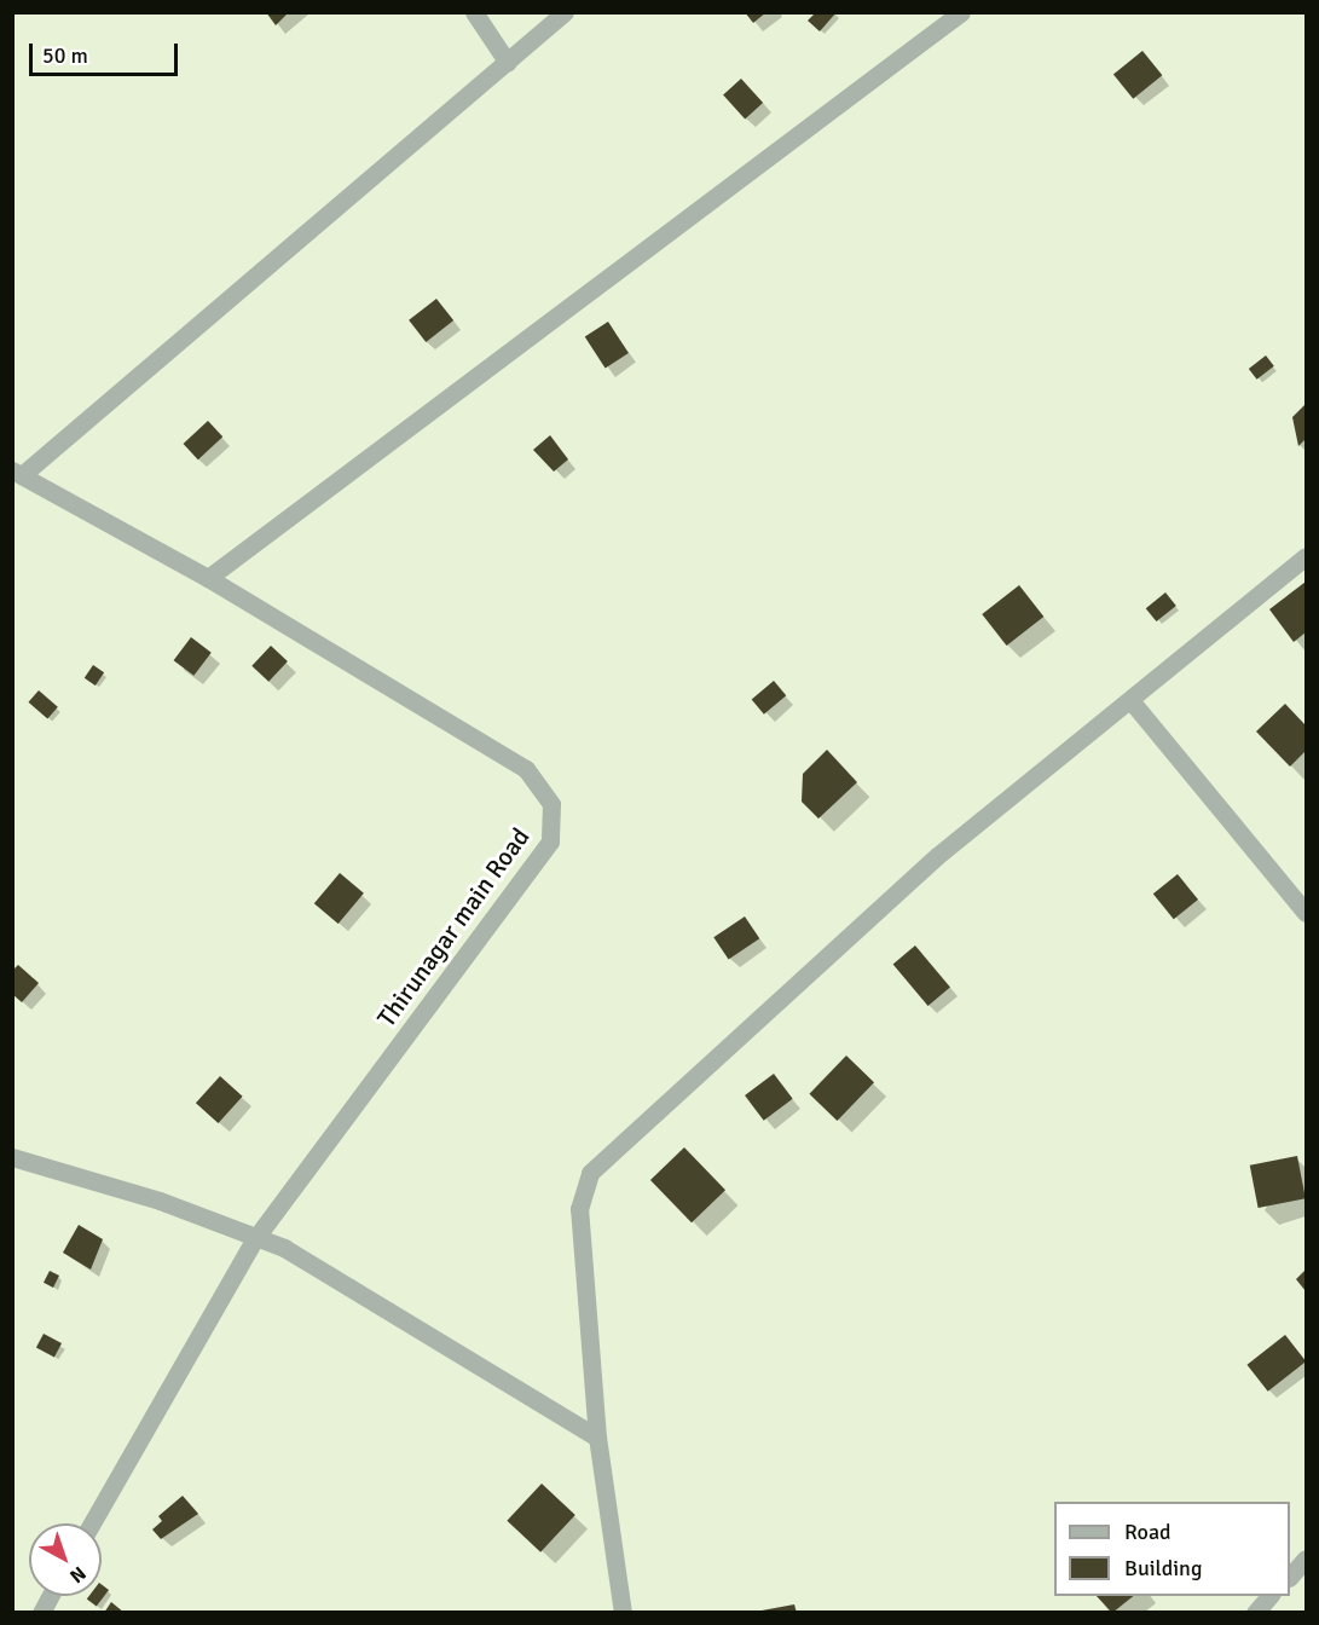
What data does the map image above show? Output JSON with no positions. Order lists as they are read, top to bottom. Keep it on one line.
{"streets":{"street":["Thirunagar main Road"]},"legend":["Road","Building"],"scale_bar":"50 m","north":"bottom right"}
